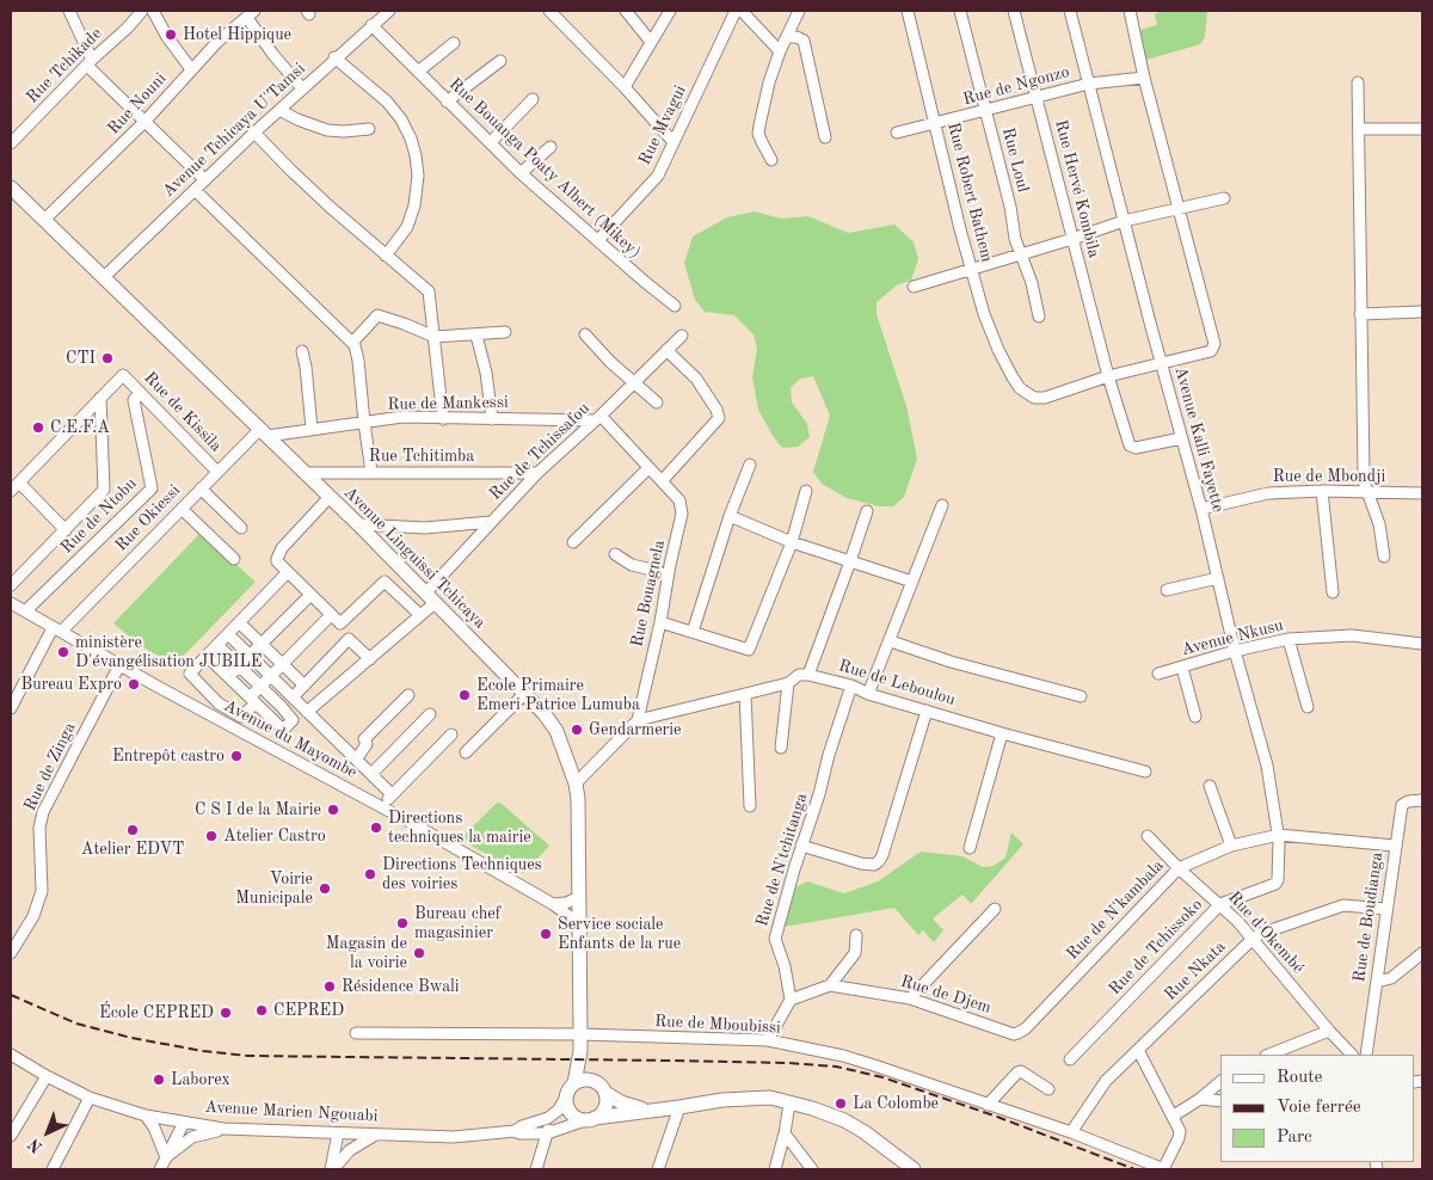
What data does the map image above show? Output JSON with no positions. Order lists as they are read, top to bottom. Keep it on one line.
{"streets":{"main road":["Avenue Linguissi Tchicaya","Avenue Marien Ngouabi"],"street":["Rue Tchikade","Rue de Ngonzo","Rue Nouni","Rue Mvagui","Avenue Tchicaya U'Tamsi","Rue Loul","Rue Bouanga Poaty Albert (Mikey)","Rue Hervé Kombila","Rue Robert Bathem","Rue de Mankessi","Rue de Kissila","Avenue Kalli Fayette","Rue de Tchissafou","Rue Tchitimba","Rue de Mbondji","Rue de Ntobu","Rue Okiessi","Rue Bouagnela","Avenue Nkusu","Rue de Leboulou","Avenue du Mayombe","Rue de Zinga","Rue de N'tchitanga","Rue de N'kambala","Rue de Boudianga","Rue d'Okembé","Rue de Tchissoko","Rue Nkata","Rue de Djem","Rue de Mboubissi"]},"crossings":[["Rue de Ngonzo","Rue Loul"],["Rue de Ngonzo","Rue Hervé Kombila"],["Rue de Ngonzo","Rue Robert Bathem"],["Rue de Ngonzo","Avenue Kalli Fayette"],["Rue Nouni","Avenue Linguissi Tchicaya"],["Rue Mvagui","Rue Bouanga Poaty Albert (Mikey)"],["Avenue Tchicaya U'Tamsi","Rue Bouanga Poaty Albert (Mikey)"],["Avenue Tchicaya U'Tamsi","Avenue Linguissi Tchicaya"],["Rue Hervé Kombila","Rue Robert Bathem"],["Rue Hervé Kombila","Avenue Kalli Fayette"],["Rue Robert Bathem","Avenue Kalli Fayette"],["Rue de Mankessi","Rue de Tchissafou"],["Rue de Mankessi","Rue Okiessi"],["Rue de Mankessi","Avenue Linguissi Tchicaya"],["Rue de Mankessi","Rue Bouagnela"],["Rue de Kissila","Rue de Ntobu"],["Rue de Kissila","Rue Okiessi"],["Avenue Kalli Fayette","Rue de Mbondji"],["Avenue Kalli Fayette","Avenue Nkusu"],["Avenue Kalli Fayette","Rue de N'kambala"],["Avenue Kalli Fayette","Rue de Tchissoko"],["Rue de Tchissafou","Rue Tchitimba"],["Rue de Tchissafou","Avenue Linguissi Tchicaya"],["Rue de Tchissafou","Rue Bouagnela"],["Rue Tchitimba","Avenue Linguissi Tchicaya"],["Rue de Ntobu","Avenue du Mayombe"],["Rue Okiessi","Avenue Linguissi Tchicaya"],["Rue Okiessi","Avenue du Mayombe"],["Avenue Linguissi Tchicaya","Avenue du Mayombe"],["Avenue Linguissi Tchicaya","Rue de Mboubissi"],["Rue de Leboulou","Rue de N'tchitanga"],["Avenue du Mayombe","Rue de Zinga"],["Rue de N'kambala","Rue de Boudianga"],["Rue de N'kambala","Rue d'Okembé"],["Rue de N'kambala","Rue de Djem"],["Rue de Boudianga","Rue Nkata"],["Rue d'Okembé","Rue de Tchissoko"],["Rue d'Okembé","Rue Nkata"],["Rue Nkata","Rue de Mboubissi"]],"places":["Hotel Hippique","CTI","C.E.F.A","ministère D'évangélisation JUBILE","Bureau Expro","Ecole Primaire Emeri Patrice Lumuba","Gendarmerie","Entrepôt castro","C S I de la Mairie","Directions techniques la mairie","Atelier EDVT","Atelier Castro","Directions Techniques des voiries","Voirie Municipale","Bureau chef magasinier","Service sociale Enfants de la rue","Magasin de la voirie","Résidence Bwali","CEPRED","École CEPRED","Laborex","La Colombe"],"legend":["Route","Voie ferrée","Parc"],"north":"bottom left"}
